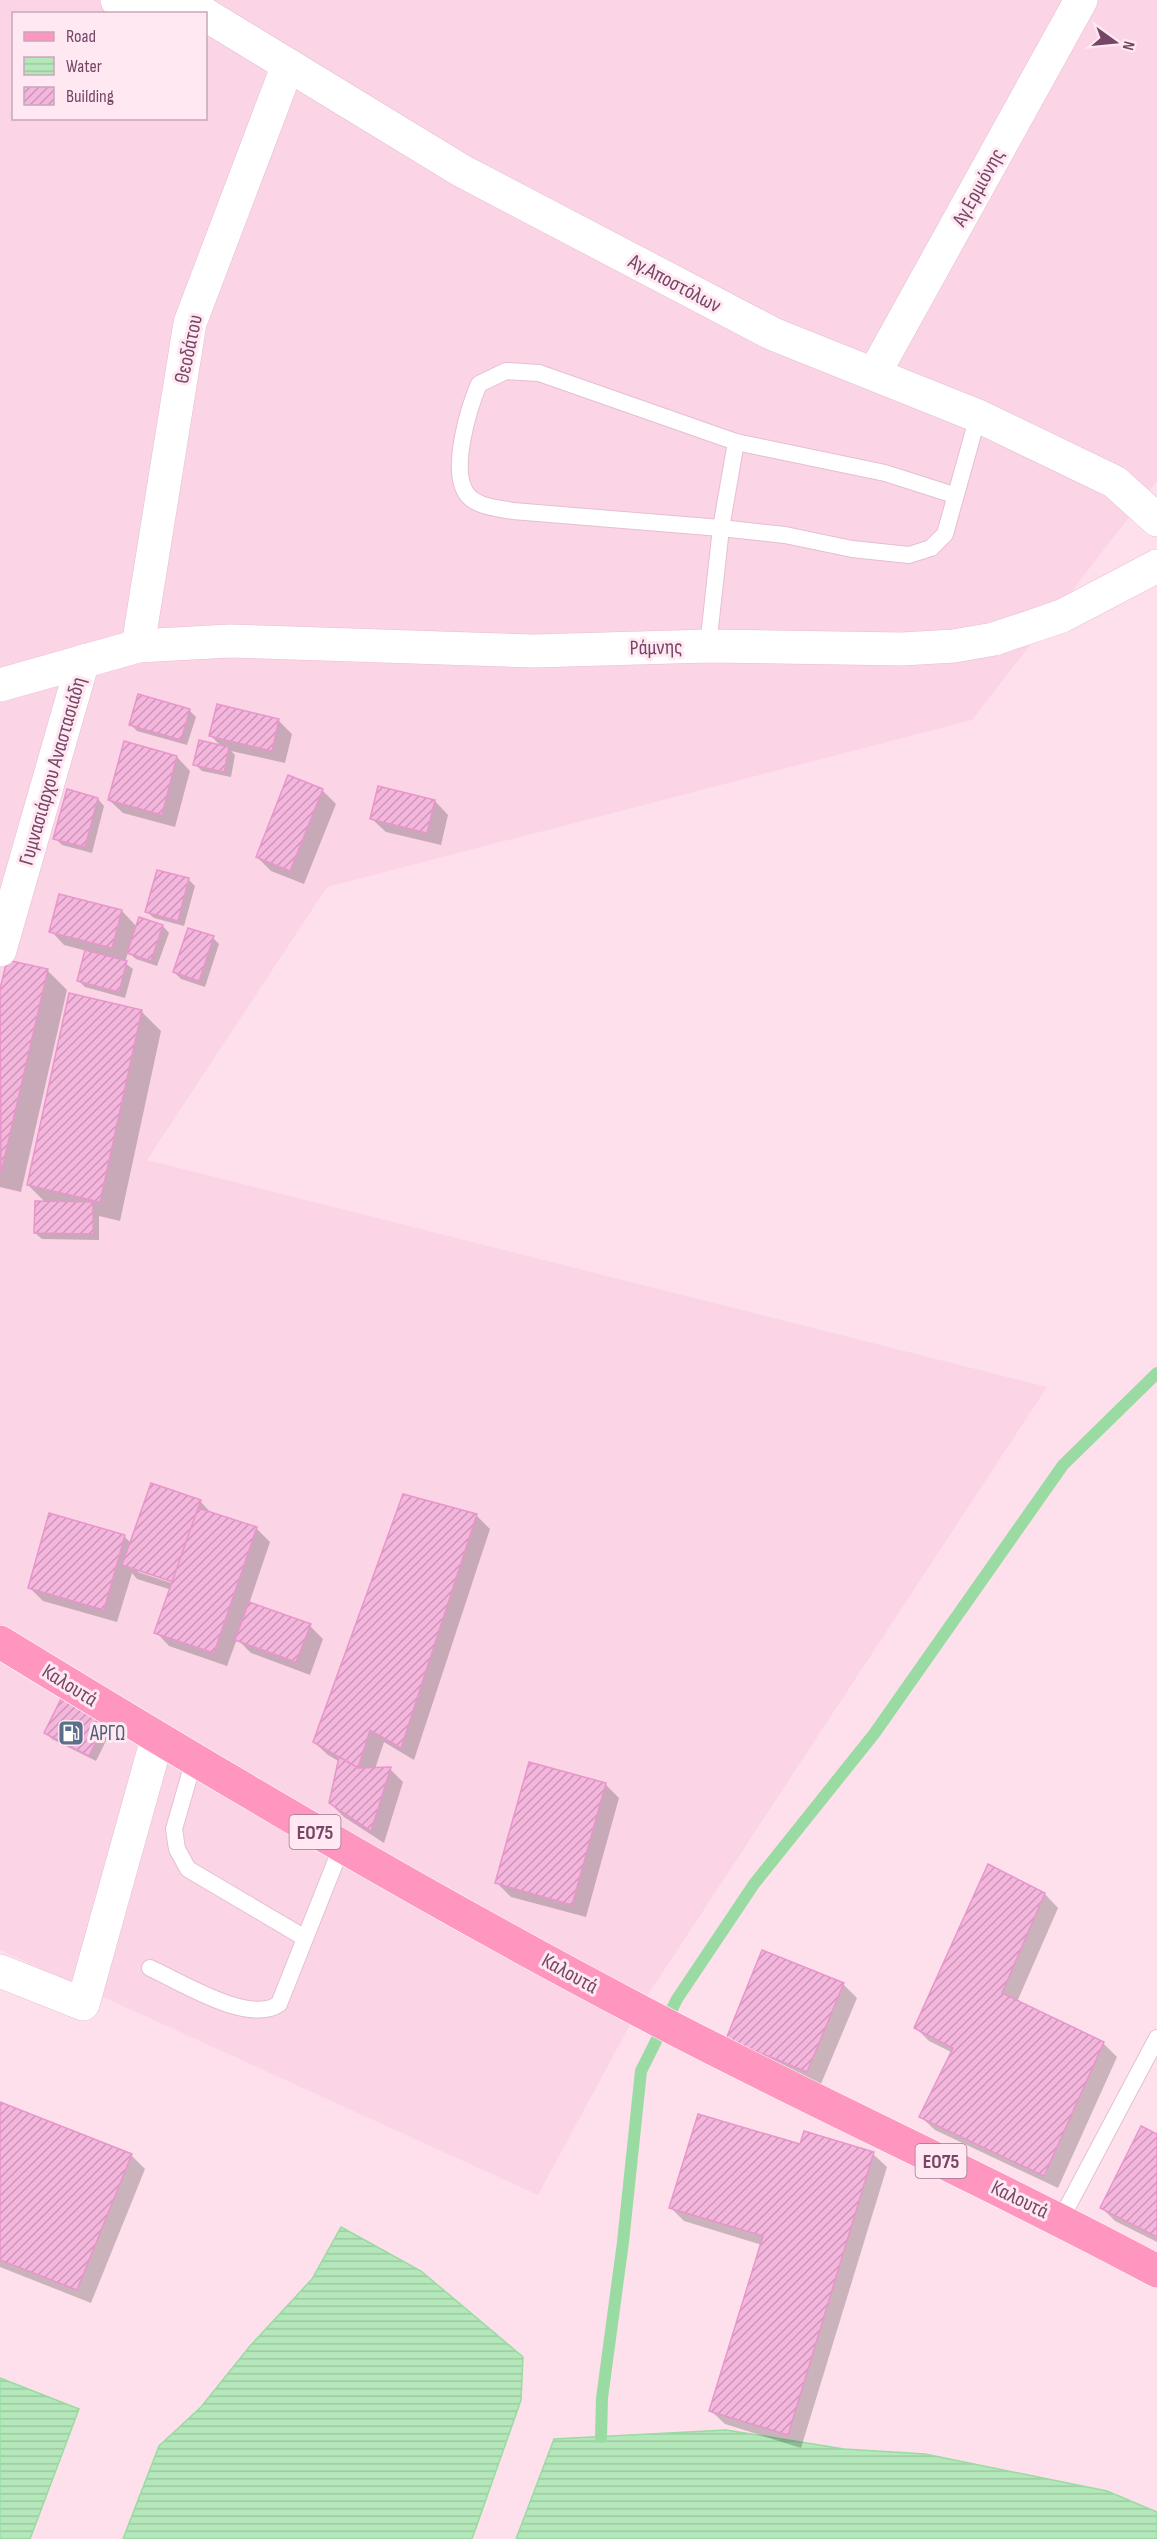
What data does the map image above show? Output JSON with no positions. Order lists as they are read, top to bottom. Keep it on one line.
{"streets":{"main road":["Καλουτά","ΕΟ75"],"street":["Αγ.Ερμιόνης","Αγ.Αποστόλων","Θεοδάτου","Ράμνης","Γυμνασιάρχου Αναστασιάδη"]},"crossings":[["Αγ.Ερμιόνης","Αγ.Αποστόλων"],["Αγ.Αποστόλων","Θεοδάτου"],["Θεοδάτου","Ράμνης"],["Ράμνης","Γυμνασιάρχου Αναστασιάδη"]],"places":{"fuel station":["ΑΡΓΩ"]},"legend":["Road","Water","Building"],"north":"right"}
